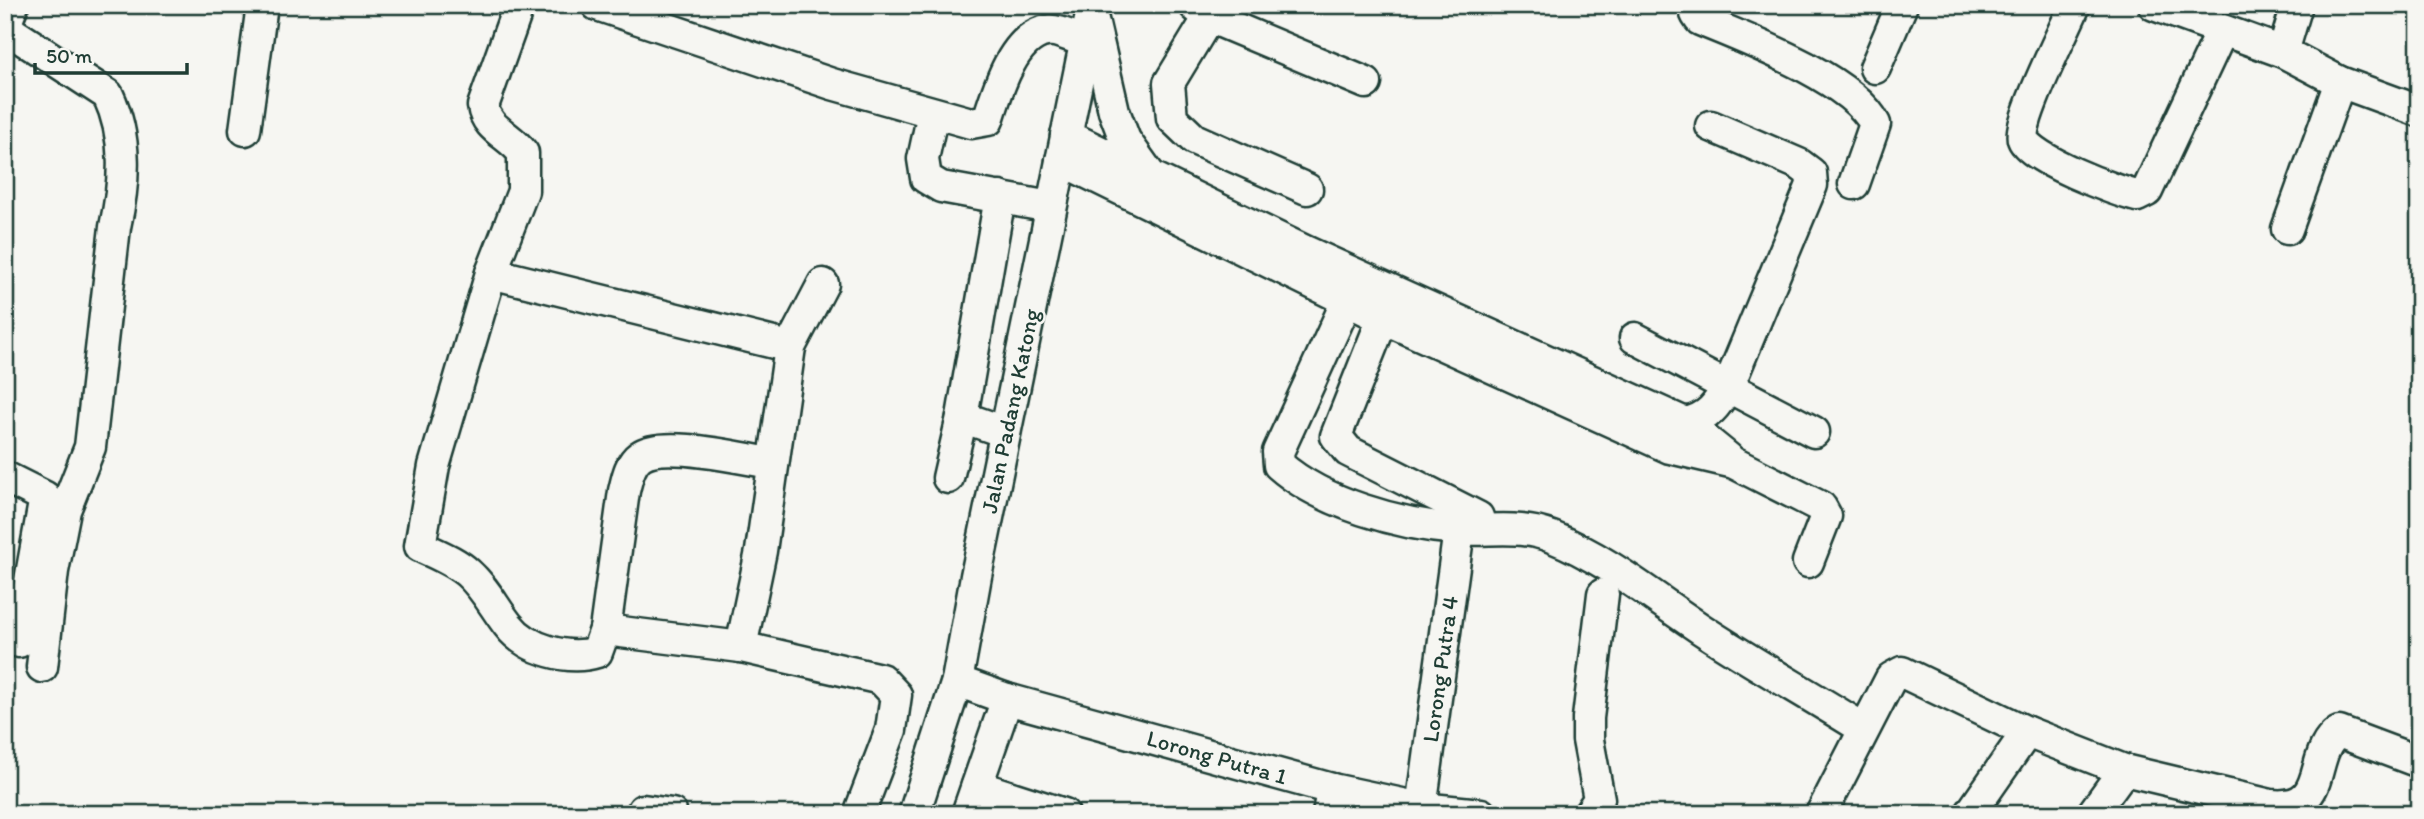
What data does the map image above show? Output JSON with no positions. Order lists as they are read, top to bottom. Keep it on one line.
{"streets":{"street":["Jalan Padang Katong","Lorong Putra 4","Lorong Putra 1"]},"crossings":[["Jalan Padang Katong","Lorong Putra 1"],["Lorong Putra 4","Lorong Putra 1"]],"scale_bar":"50 m"}
